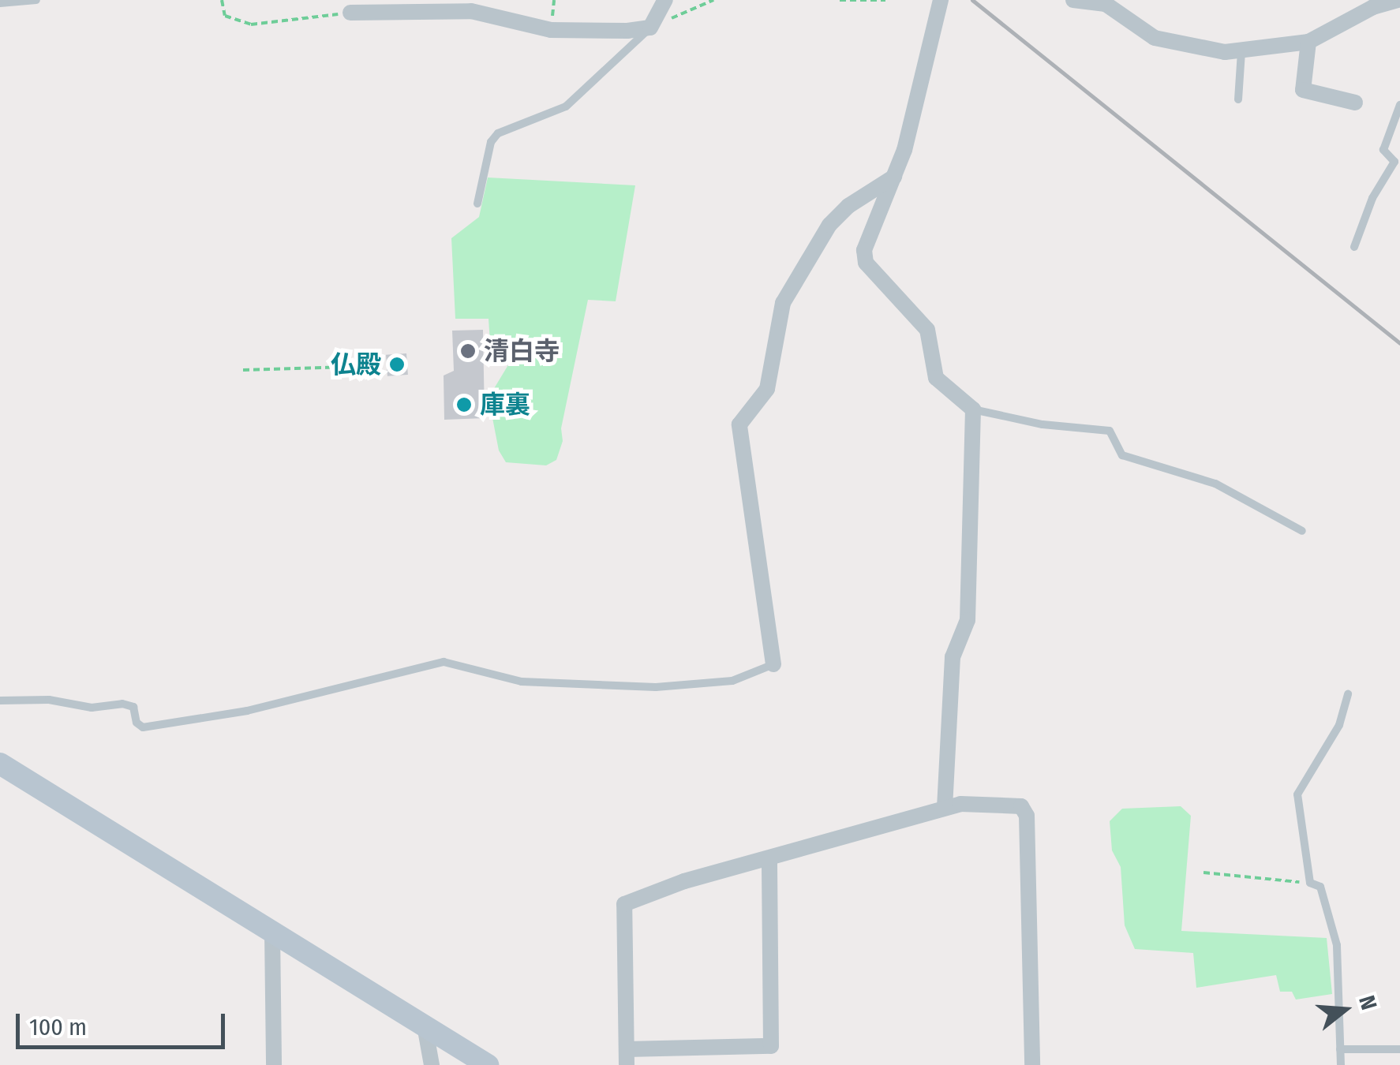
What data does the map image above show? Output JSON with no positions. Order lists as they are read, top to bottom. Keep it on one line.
{"places":["清白寺","仏殿","庫裏"],"scale_bar":"100 m","north":"right"}
